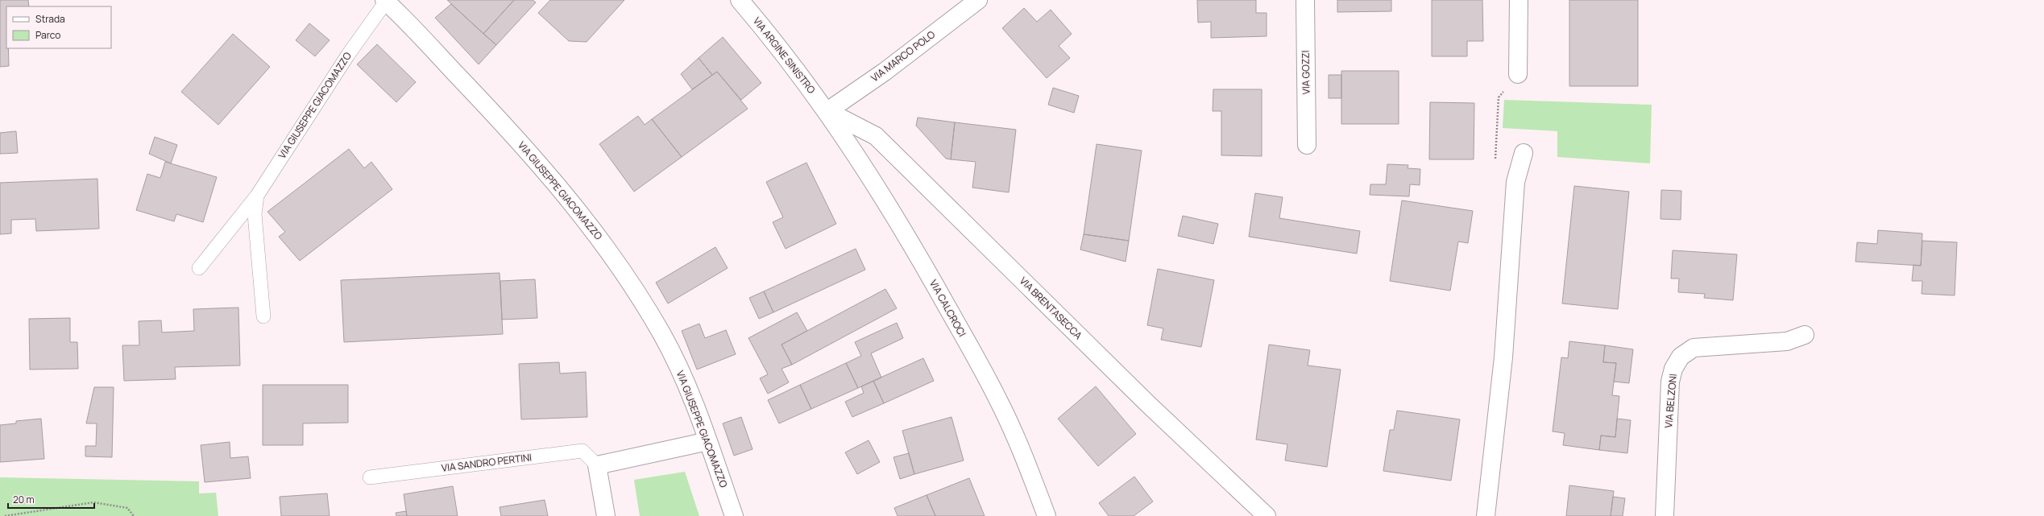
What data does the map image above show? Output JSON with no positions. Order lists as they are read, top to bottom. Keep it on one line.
{"streets":{"street":["VIA ARGINE SINISTRO","VIA MARCO POLO","VIA GOZZI","VIA GIUSEPPE GIACOMAZZO","VIA CALCROCI","VIA BRENTASECCA","VIA BELZONI"],"lane":["VIA SANDRO PERTINI"]},"crossings":[["VIA ARGINE SINISTRO","VIA MARCO POLO"],["VIA ARGINE SINISTRO","VIA CALCROCI"],["VIA ARGINE SINISTRO","VIA BRENTASECCA"],["VIA MARCO POLO","VIA CALCROCI"],["VIA MARCO POLO","VIA BRENTASECCA"],["VIA CALCROCI","VIA BRENTASECCA"]],"legend":["Strada","Parco"],"scale_bar":"20 m"}
